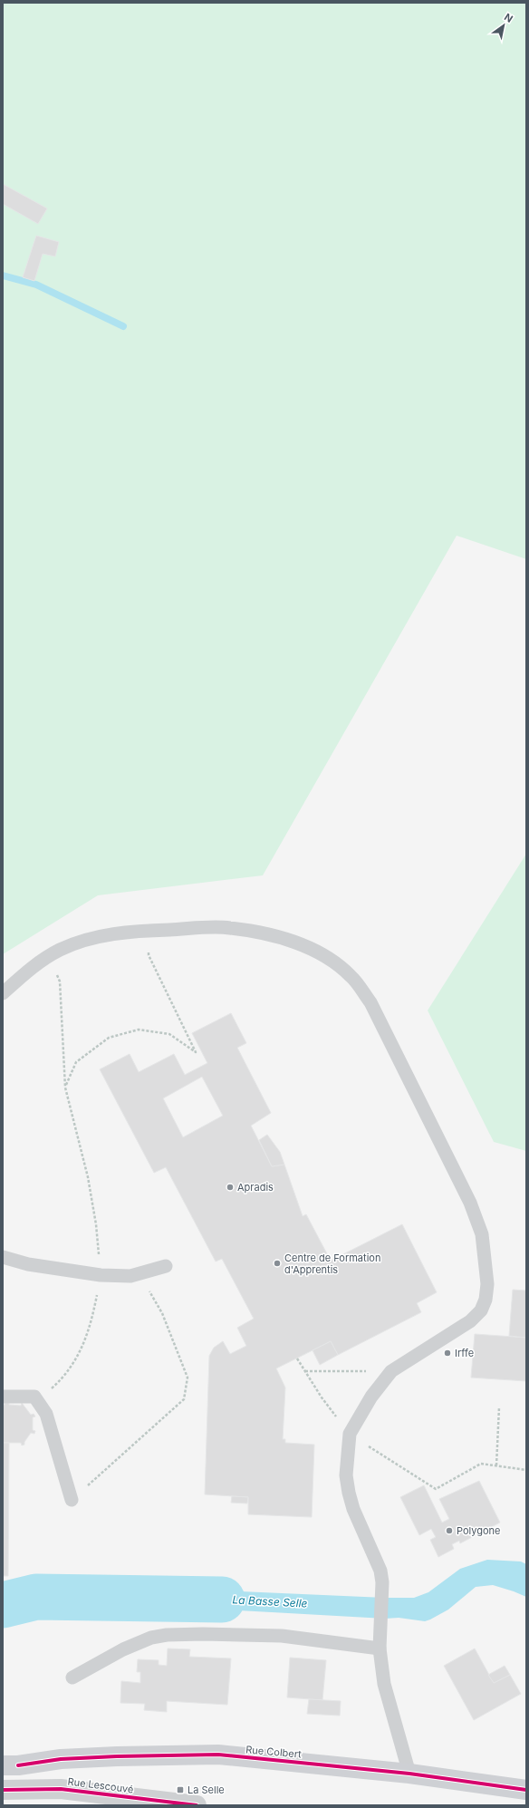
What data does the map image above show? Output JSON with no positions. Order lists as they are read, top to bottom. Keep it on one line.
{"streets":{"street":["Rue Colbert","Rue Lescouvé"]},"crossings":[["Rue Colbert","Rue Lescouvé"]],"water":["La Basse Selle"],"places":{"other":["Apradis","Centre de Formation d'Apprentis","Irffe","Polygone"],"transit":["La Selle"]},"north":"top right"}
